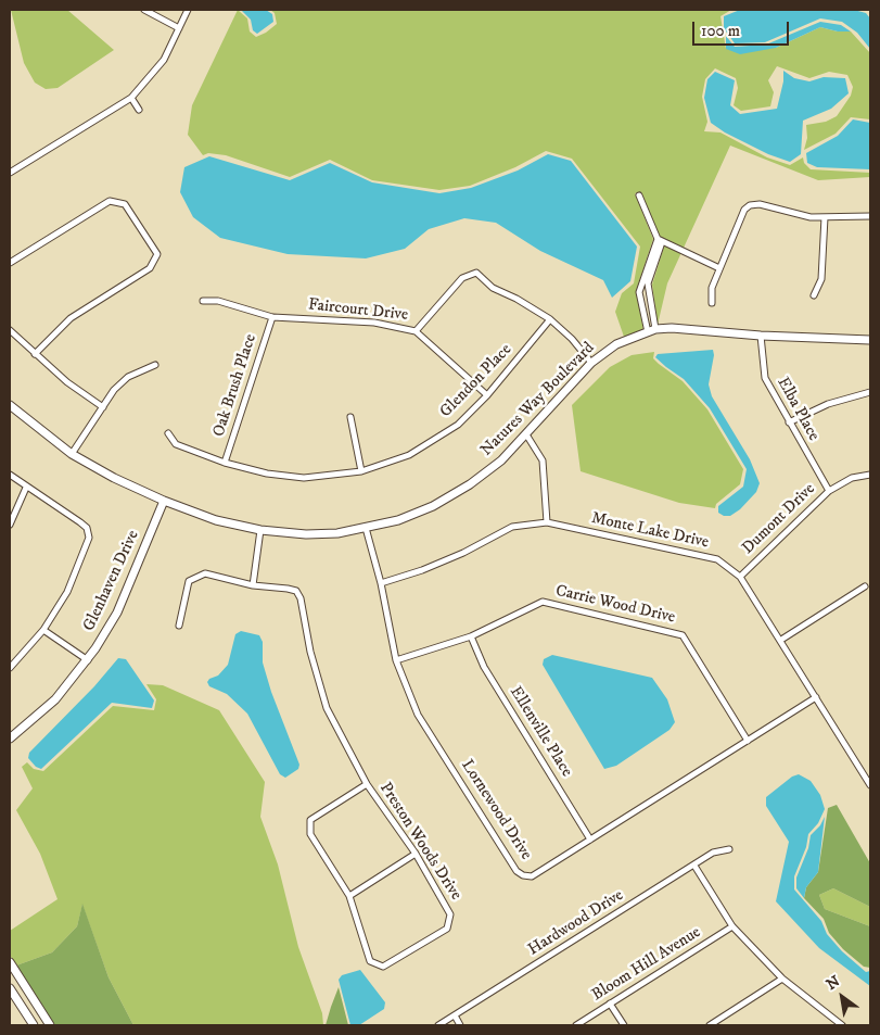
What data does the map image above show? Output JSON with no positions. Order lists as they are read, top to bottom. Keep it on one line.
{"streets":{"street":["Faircourt Drive","Glendon Place","Oak Brush Place","Natures Way Boulevard","Elba Place","Dumont Drive","Monte Lake Drive","Glenhaven Drive","Carrie Wood Drive","Ellenville Place","Lornewood Drive","Preston Woods Drive","Hardwood Drive","Bloom Hill Avenue"]},"crossings":[["Faircourt Drive","Glendon Place"],["Faircourt Drive","Oak Brush Place"],["Glendon Place","Oak Brush Place"],["Natures Way Boulevard","Elba Place"],["Natures Way Boulevard","Glenhaven Drive"],["Natures Way Boulevard","Lornewood Drive"],["Elba Place","Dumont Drive"],["Dumont Drive","Monte Lake Drive"],["Monte Lake Drive","Lornewood Drive"],["Carrie Wood Drive","Ellenville Place"],["Carrie Wood Drive","Lornewood Drive"],["Ellenville Place","Lornewood Drive"]],"scale_bar":"100 m","north":"top left"}
